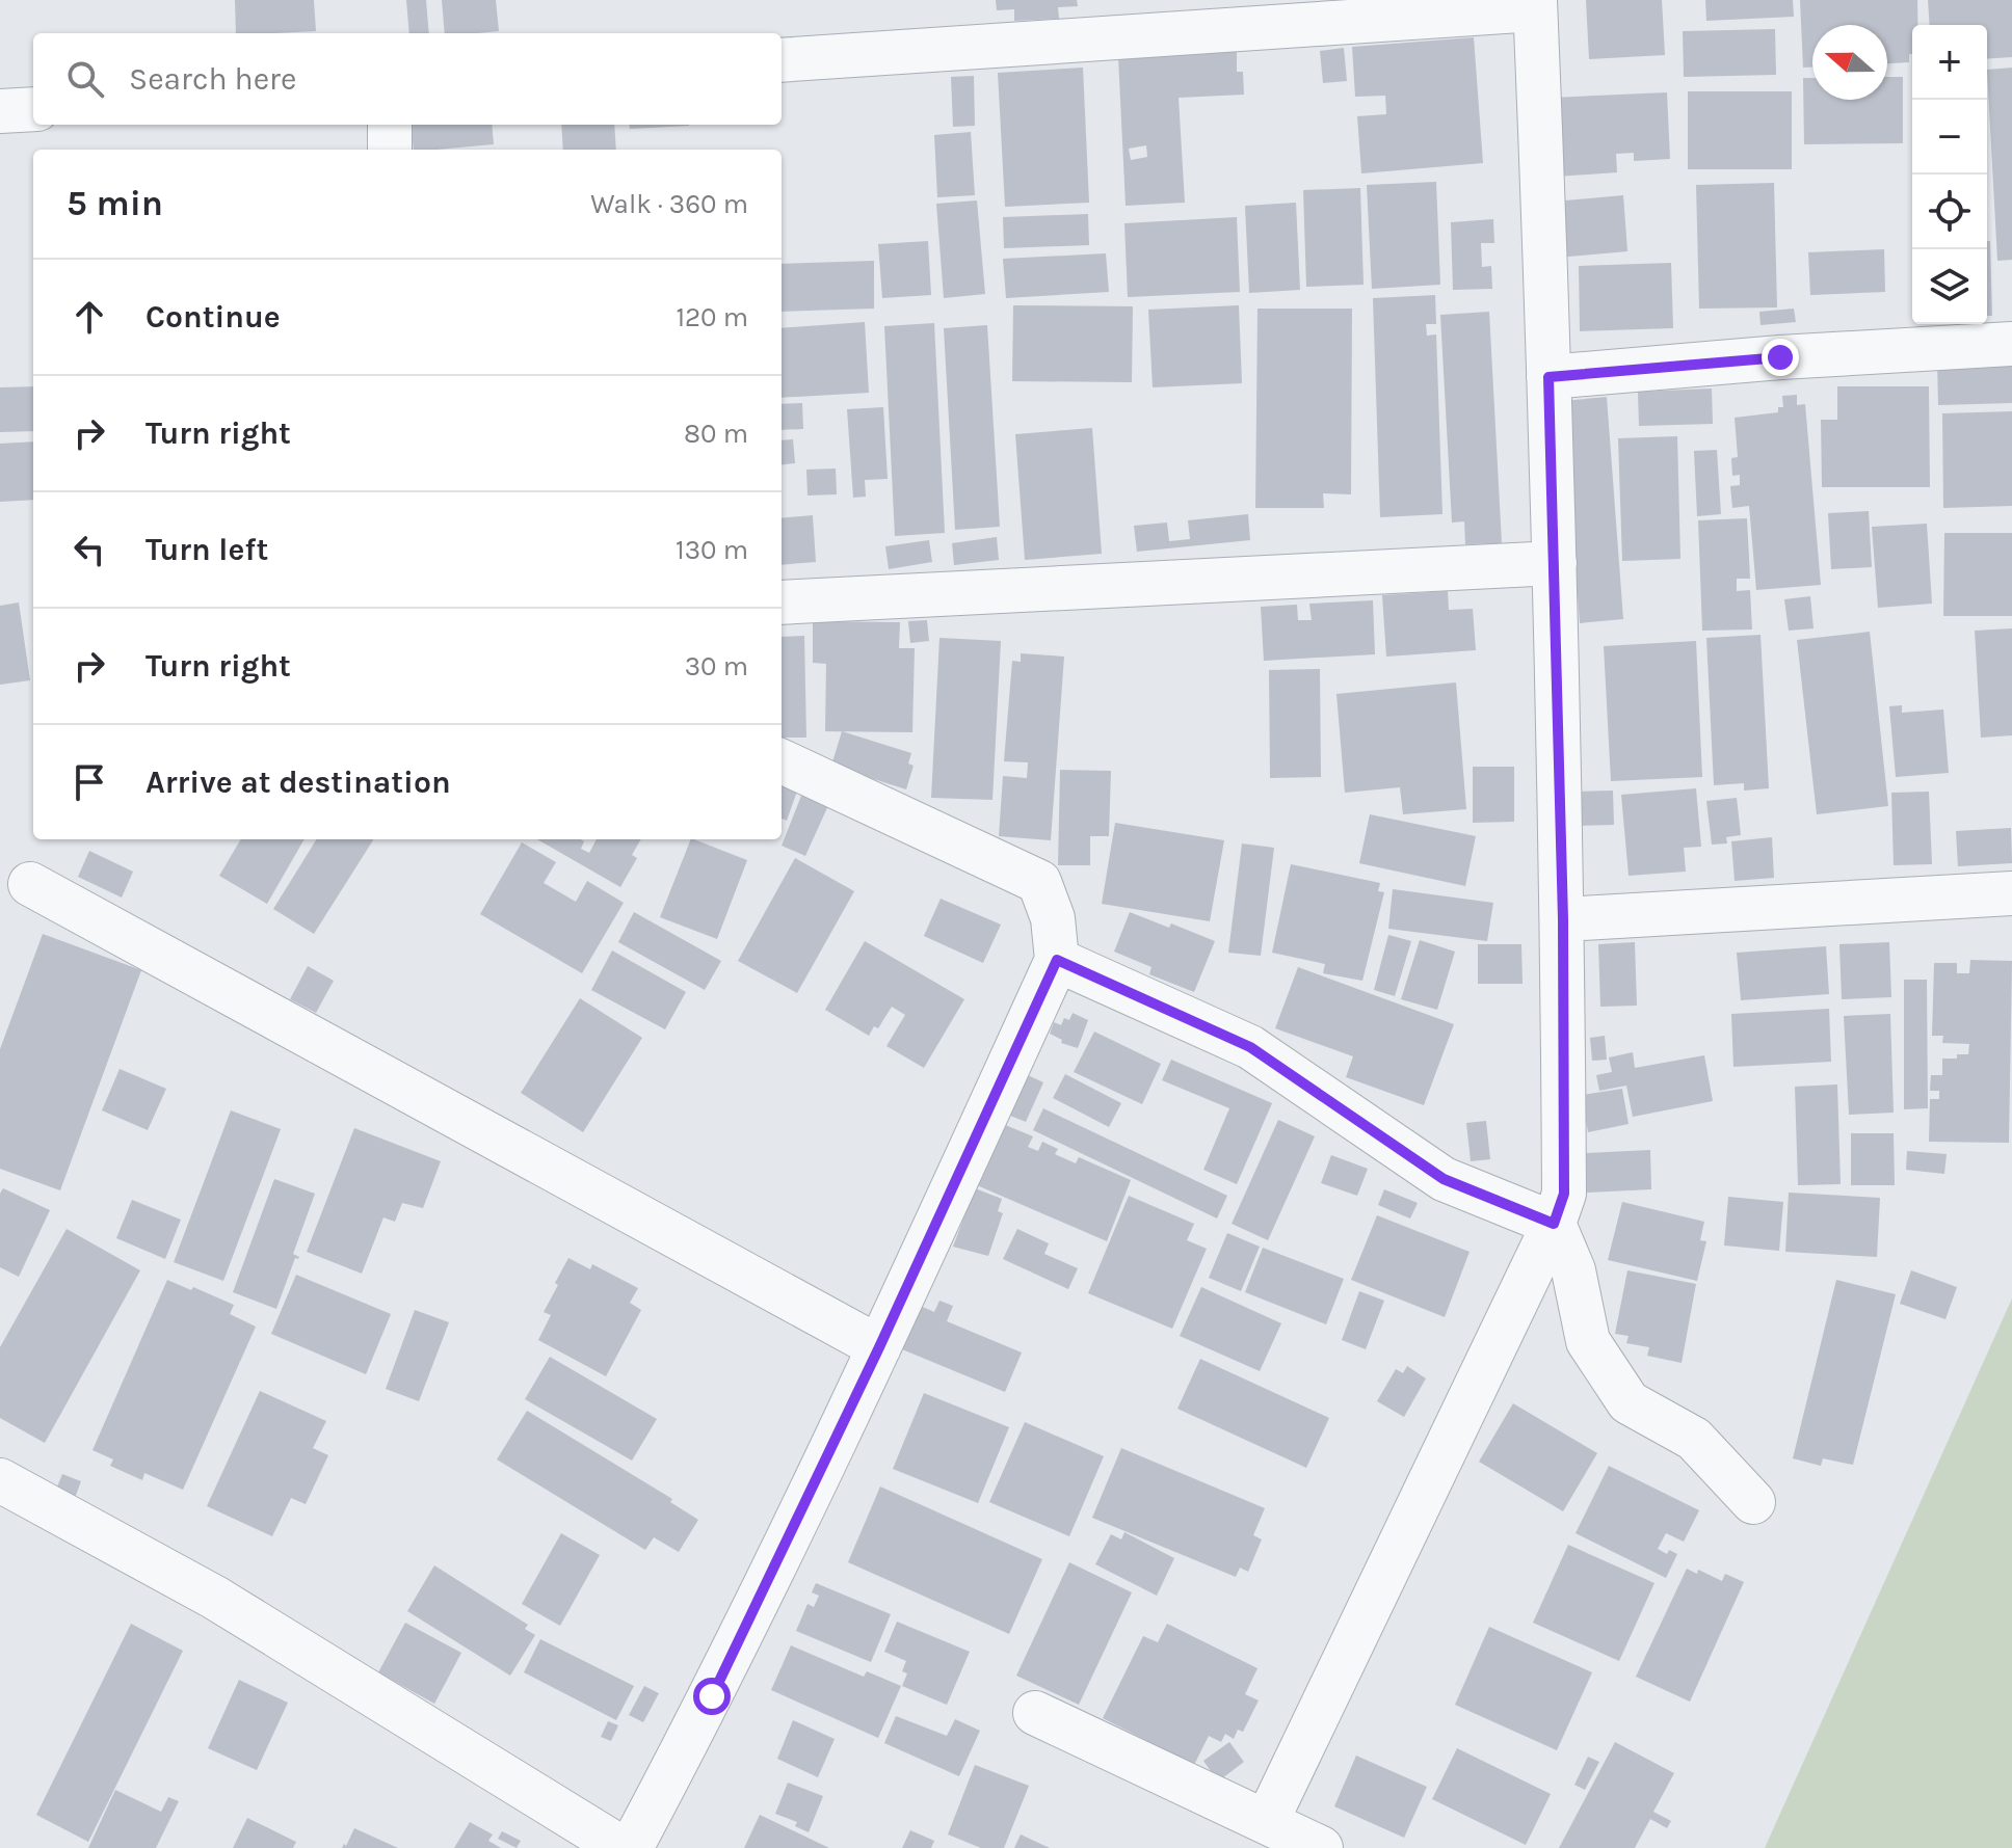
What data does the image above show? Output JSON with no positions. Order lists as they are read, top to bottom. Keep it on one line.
{"north":"left","page":{"map_buttons":["+","−"],"search":"Search here","heading":["5 min","Walk · 360 m"],"list":[["Continue","120 m"],["Turn right","80 m"],["Turn left","130 m"],["Turn right","30 m"],"Arrive at destination"]}}
